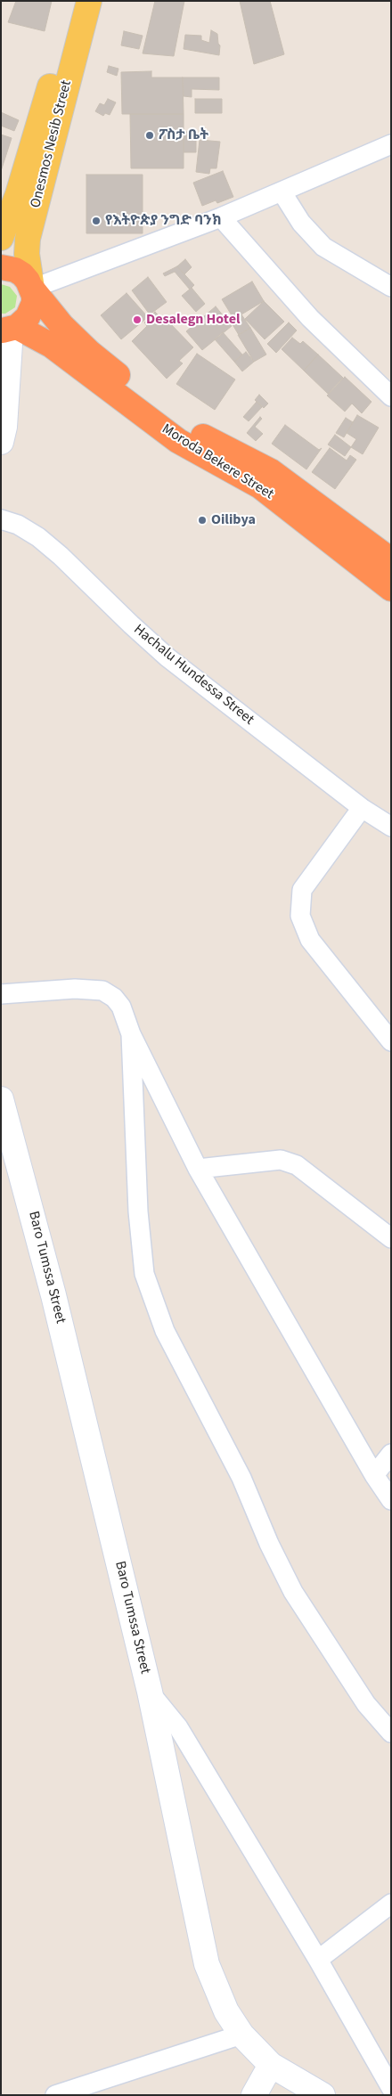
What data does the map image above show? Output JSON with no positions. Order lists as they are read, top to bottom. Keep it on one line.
{"streets":{"highway":["Moroda Bekere Street"],"main road":["Onesmos Nesib Street"],"street":["Hachalu Hundessa Street","Baro Tumssa Street"]},"crossings":[["Onesmos Nesib Street","Moroda Bekere Street"]],"places":["ፖስታ ቤት","የእትዮጵያ ንግድ ባንክ","Desalegn Hotel","Oilibya"]}
